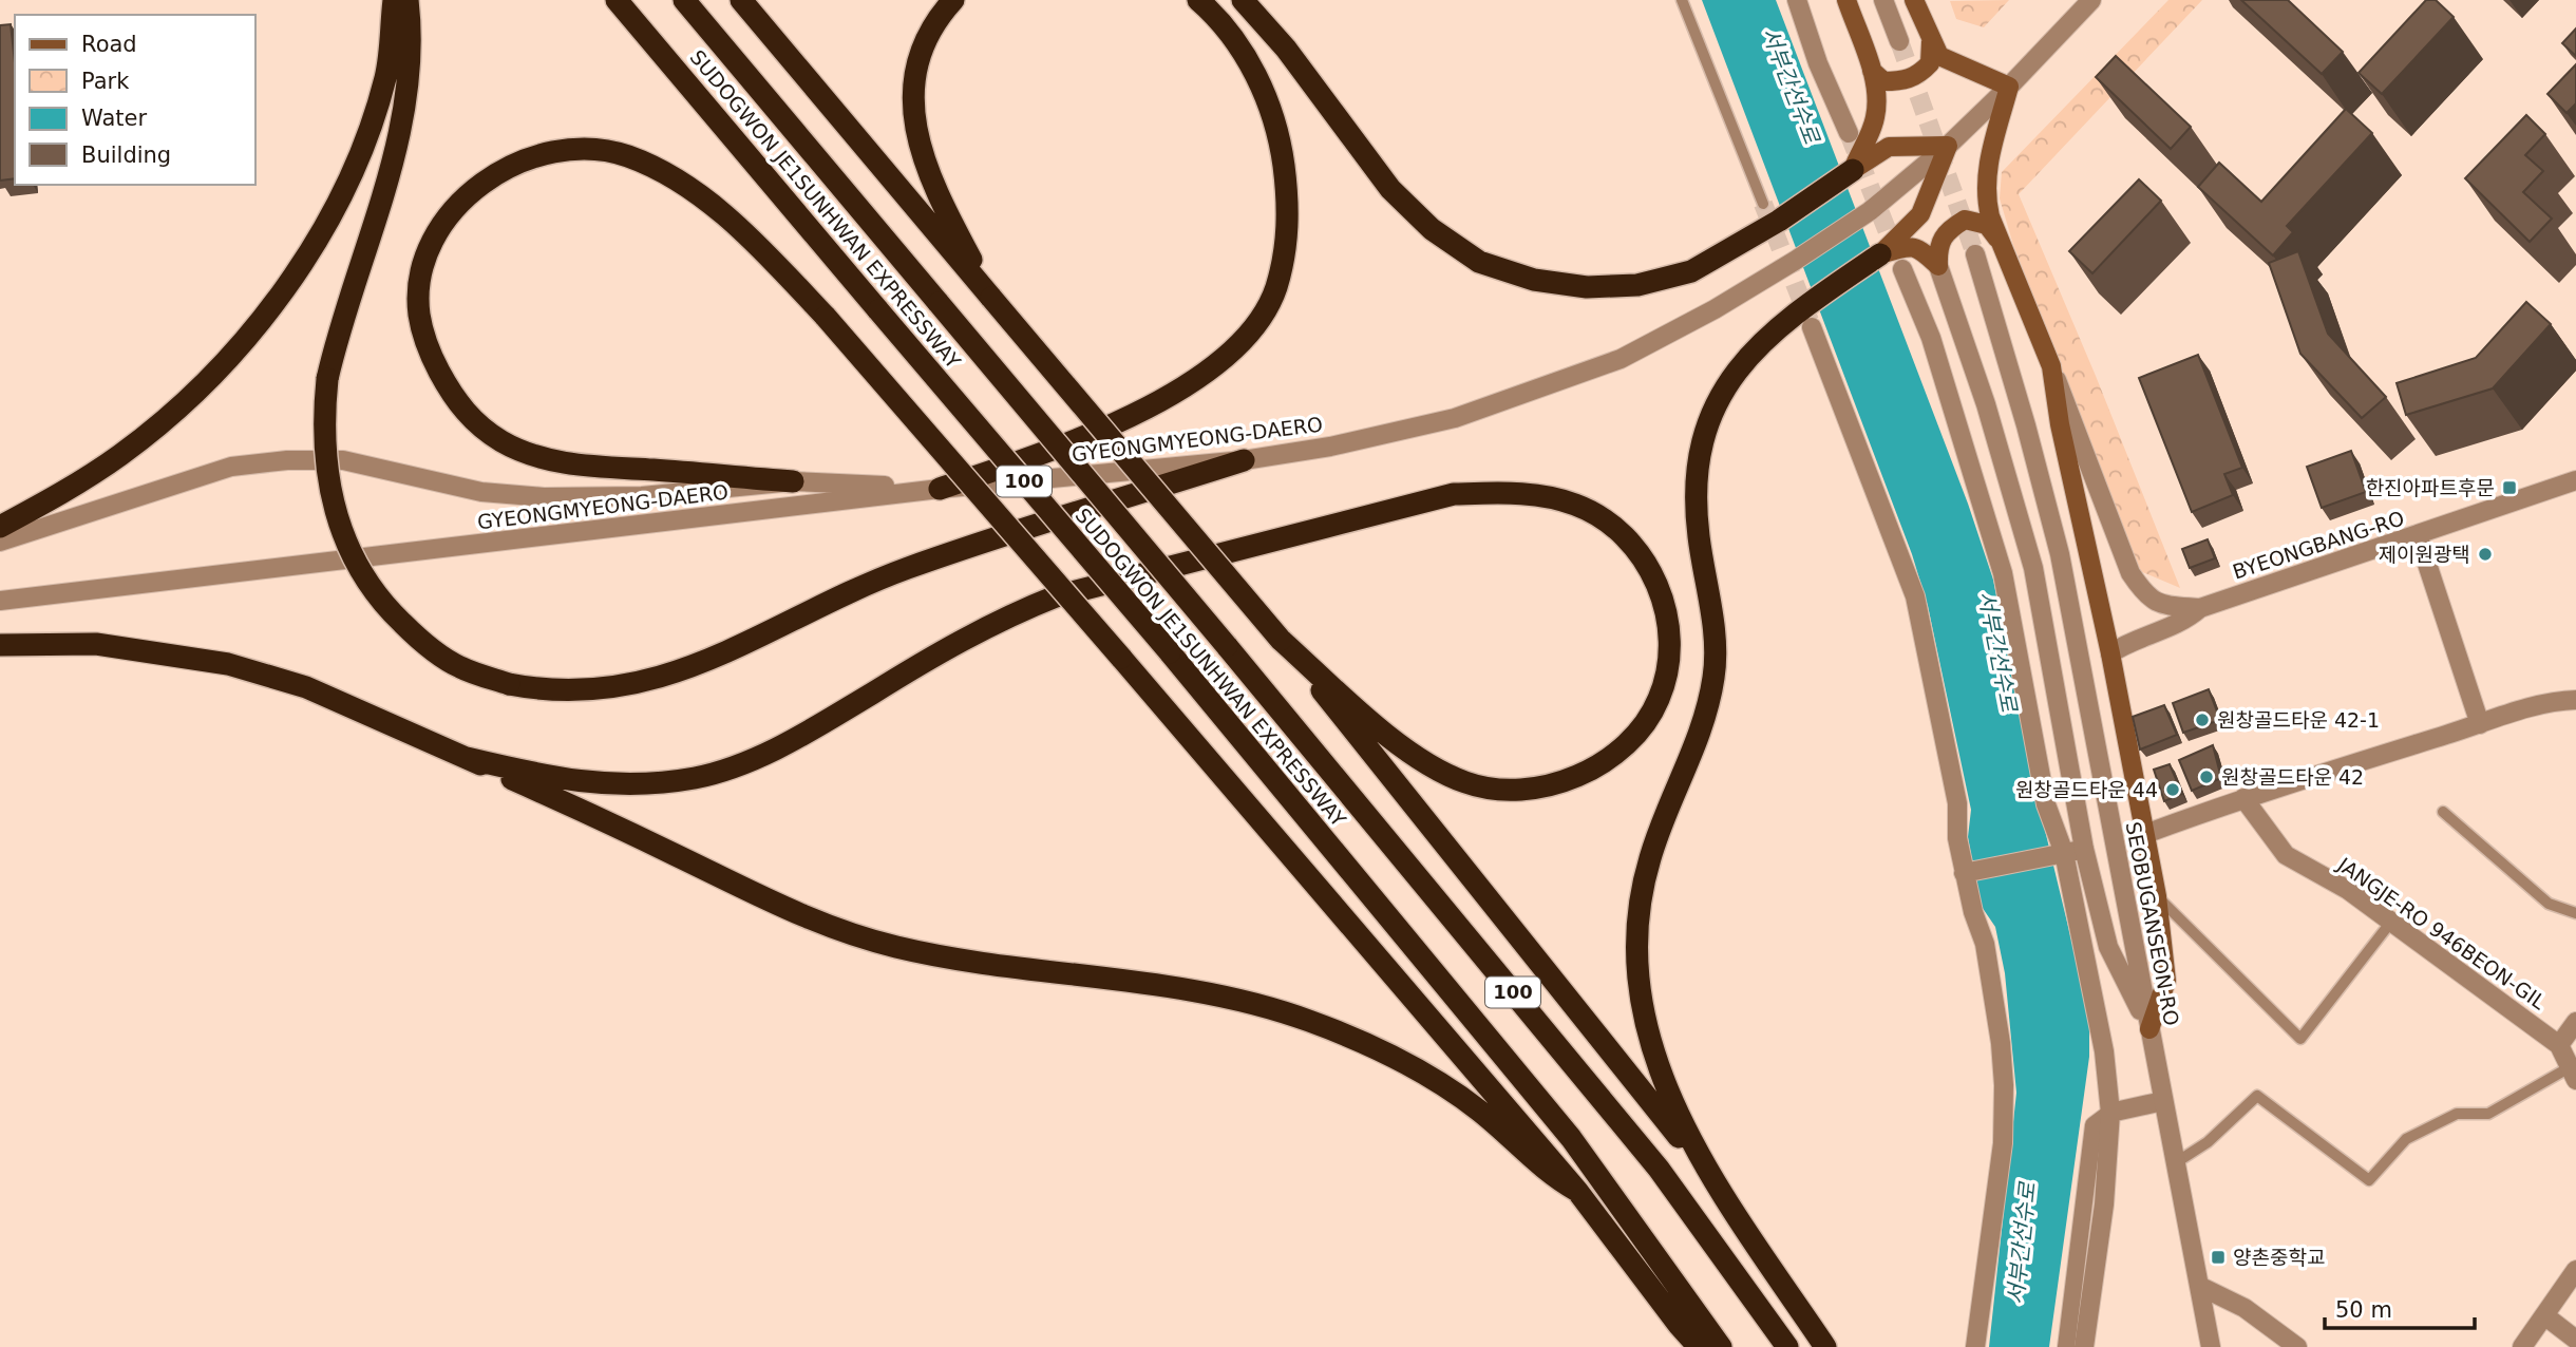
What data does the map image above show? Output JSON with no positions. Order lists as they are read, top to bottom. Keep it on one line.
{"streets":{"highway":["SUDOGWON JE1SUNHWAN EXPRESSWAY","100"],"street":["GYEONGMYEONG-DAERO","BYEONGBANG-RO","SEOBUGANSEON-RO","JANGJE-RO 946BEON-GIL"]},"water":["서부간선수로"],"places":{"transit":["한진아파트후문","양촌중학교"],"other":["제이원광택","원창골드타운 42-1","원창골드타운 42","원창골드타운 44"]},"legend":["Road","Park","Water","Building"],"scale_bar":"50 m"}
